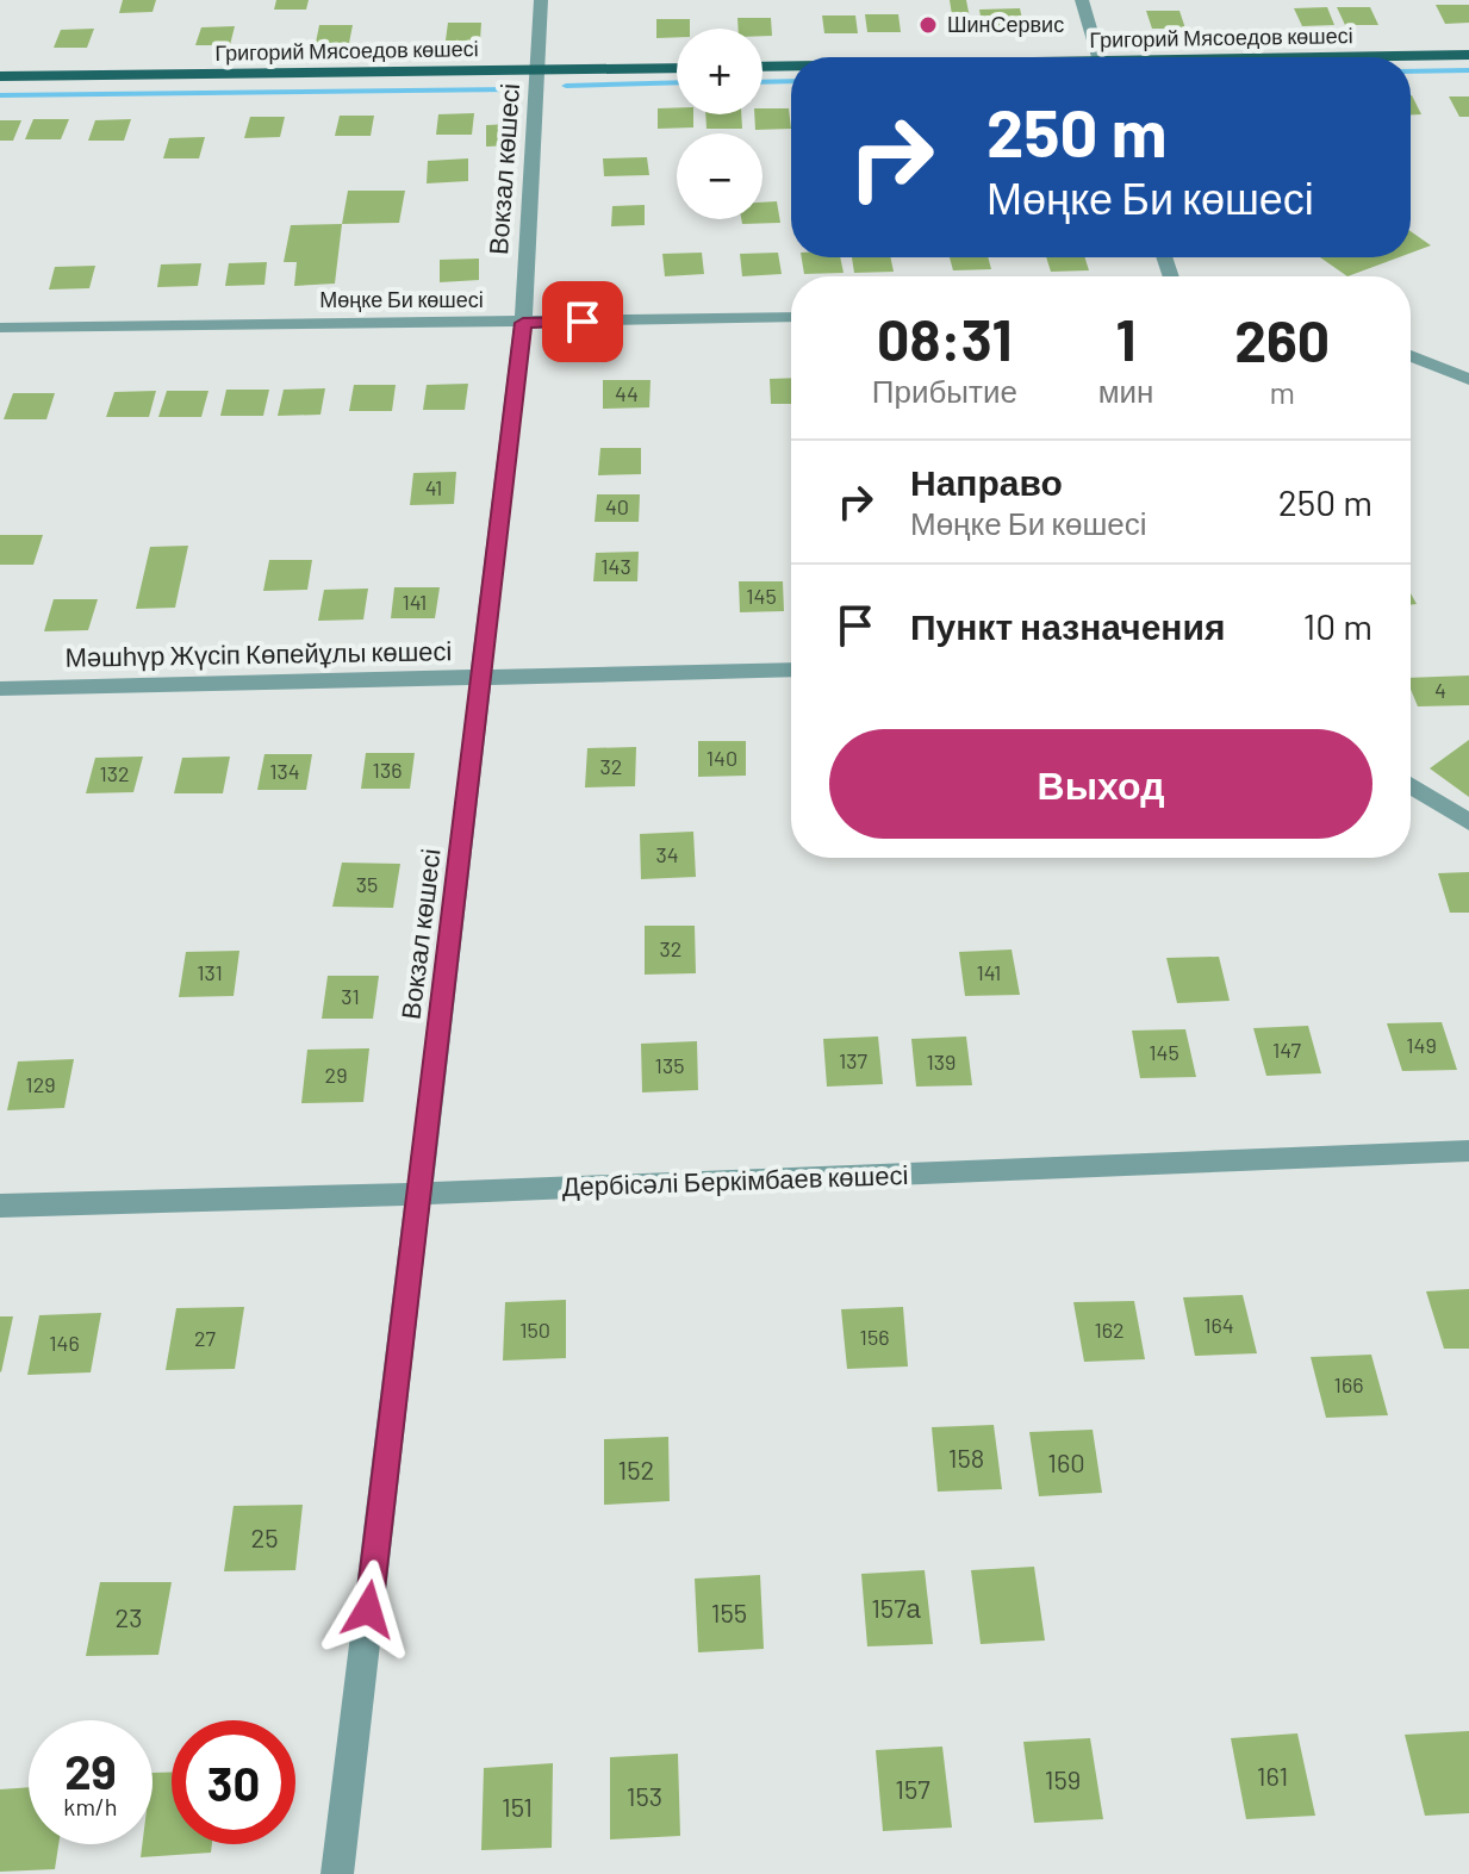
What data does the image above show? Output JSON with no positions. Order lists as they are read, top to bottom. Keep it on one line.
{"streets":{"main road":["Григорий Мясоедов көшесі"],"street":["Вокзал көшесі","Мөңке Би көшесі","Мәшһүр Жүсіп Көпейұлы көшесі","Дербісәлі Беркімбаев көшесі"]},"crossings":[["Григорий Мясоедов көшесі","Вокзал көшесі"],["Вокзал көшесі","Мөңке Би көшесі"],["Вокзал көшесі","Мәшһүр Жүсіп Көпейұлы көшесі"],["Вокзал көшесі","Дербісәлі Беркімбаев көшесі"]],"places":["ШинСервис"],"house_numbers":["44","41","40","143","145","141","4","140","32","136","134","132","34","35","32","131","141","31","149","147","145","137","139","135","29","129","164","150","162","156","27","146","166","158","160","152","25","157а","155","23","161","159","157","153","151"],"page":{"map_buttons":["+","−"],"turn":["250 m","Мөңке Би көшесі"],"eta":["08:31","Прибытие","1","мин","260","m"],"list":[{"name":"Направо","note":"Мөңке Би көшесі","value":"250 m"},{"name":"Пункт назначения","value":"10 m"}],"buttons":"Выход","speed":"29 km/h","limit":"30"}}
